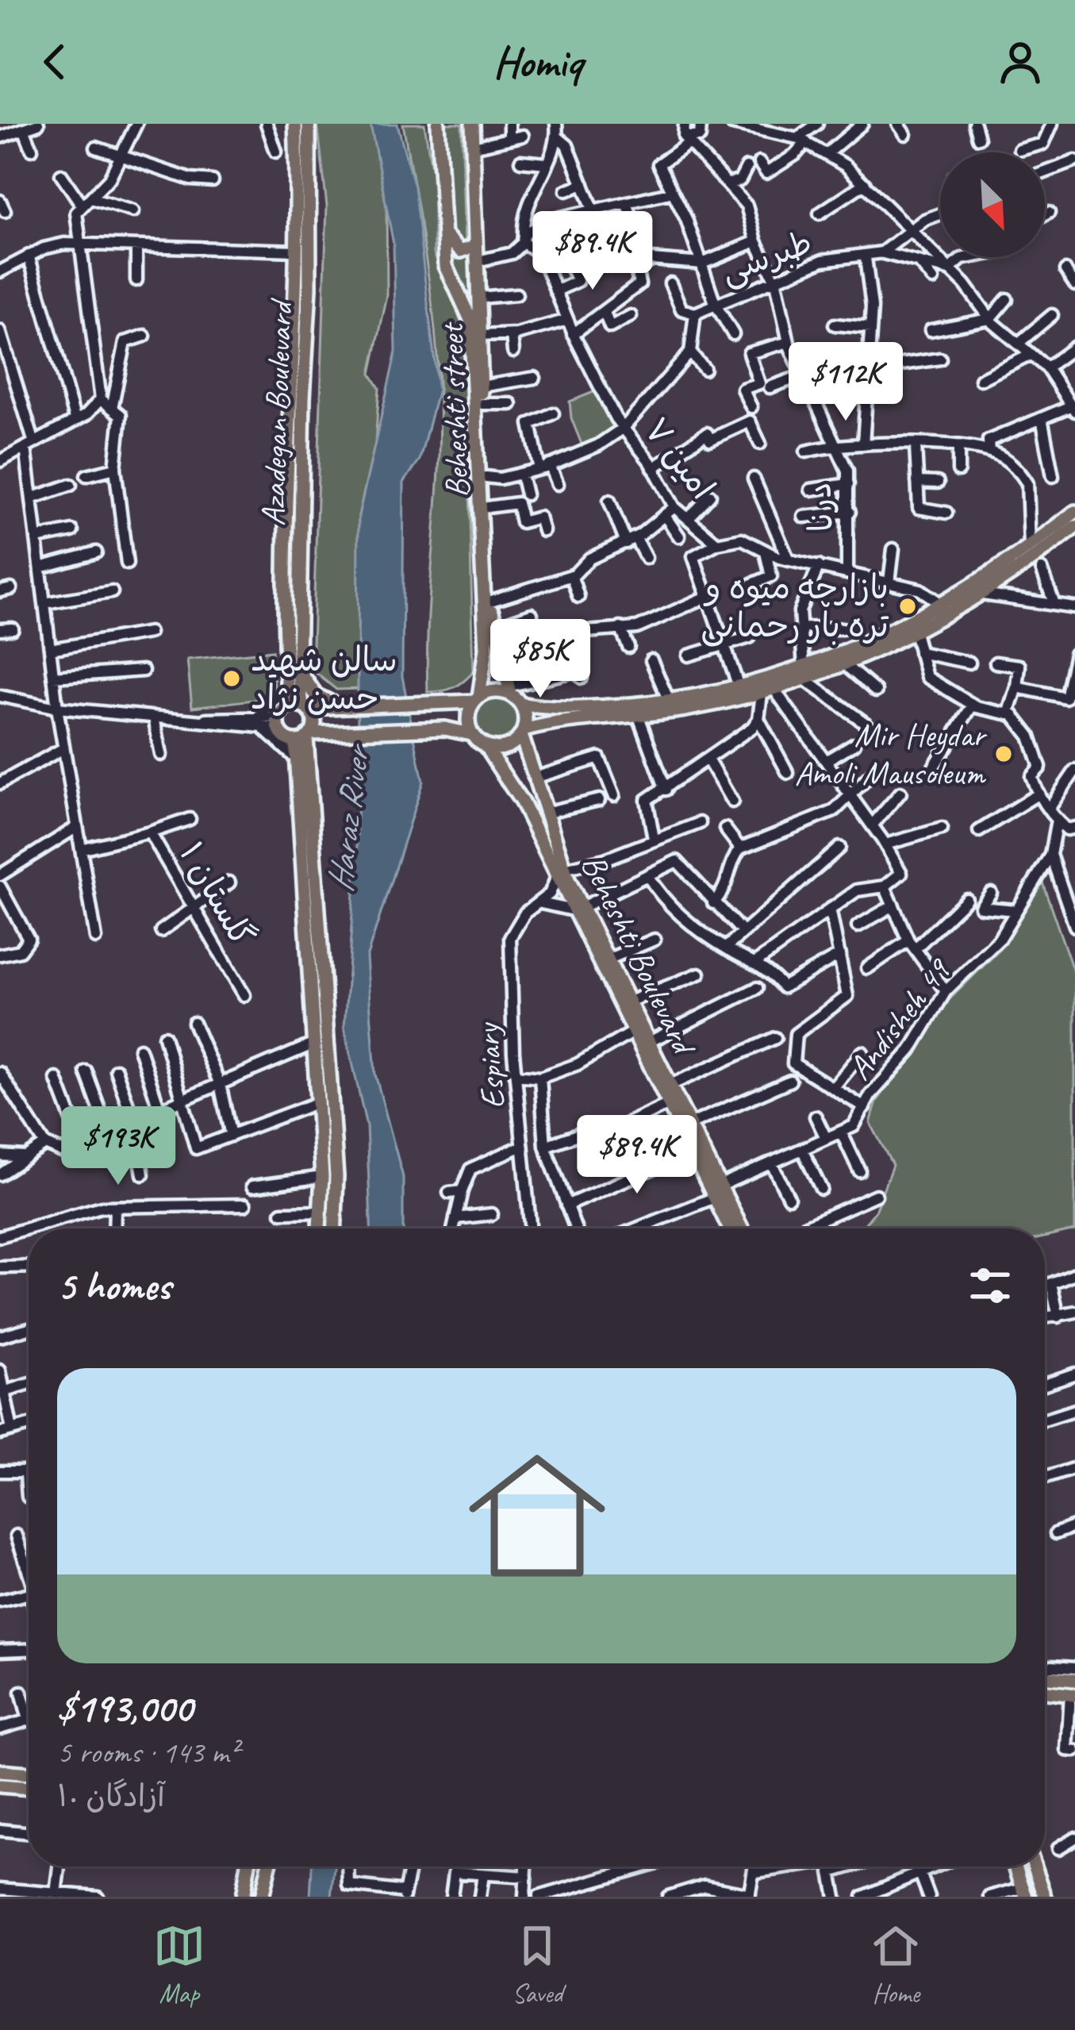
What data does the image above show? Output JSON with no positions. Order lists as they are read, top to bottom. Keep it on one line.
{"streets":{"main road":["Beheshti street","Azadegan Boulevard","Beheshti Boulevard"],"street":["طبرسی","امین ۷","درنا","گلستان ۱","Andisheh 49","Espiary"]},"crossings":[["طبرسی","درنا"],["Beheshti street","Beheshti Boulevard"],["امین ۷","درنا"],["Beheshti Boulevard","Andisheh 49"],["Beheshti Boulevard","Espiary"]],"water":["Haraz River"],"places":["بازارچه میوه و تره بار رحمانی","سالن شهید حسن نژاد","Mir Heydar Amoli Mausoleum"],"north":"bottom right","page":{"header":"Homiq","price":["$89.4K","$112K","$85K","$193K","$89.4K"],"heading":"5 homes","list":[{"name":"$193,000","note":"5 rooms · 143 m² · آزادگان ۱۰"}],"tabs":["Map","Saved","Home"]}}
